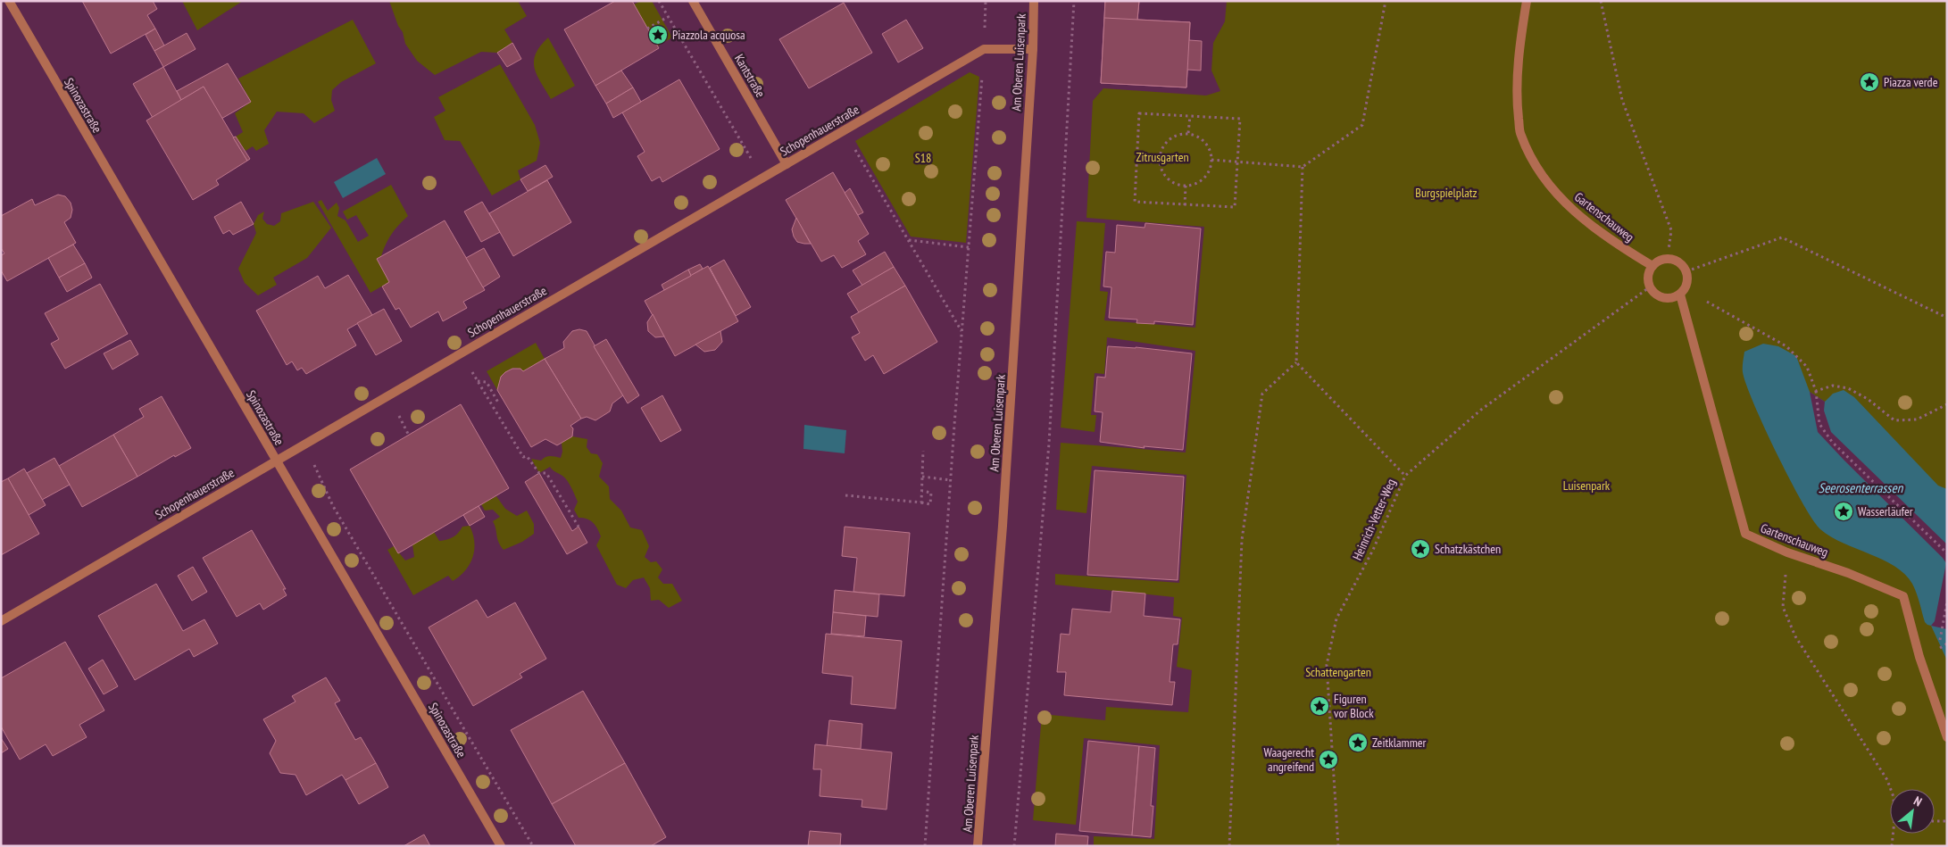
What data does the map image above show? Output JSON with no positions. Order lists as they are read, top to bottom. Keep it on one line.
{"streets":{"street":["Am Oberen Luisenpark","Kantstraße","Spinozastraße","Schopenhauerstraße","Gartenschauweg"],"path":["Heinrich-Vetter-Weg"]},"crossings":[["Kantstraße","Schopenhauerstraße"],["Spinozastraße","Schopenhauerstraße"],["Gartenschauweg","Heinrich-Vetter-Weg"]],"water":["Seerosenterrassen"],"parks":["Zitrusgarten","S18","Burgspielplatz","Luisenpark","Schattengarten"],"places":{"place":["Piazzola acquosa","Piazza verde","Wasserläufer","Schatzkästchen","Figuren vor Block","Zeitklammer","Waagerecht angreifend"]},"north":"top right"}
